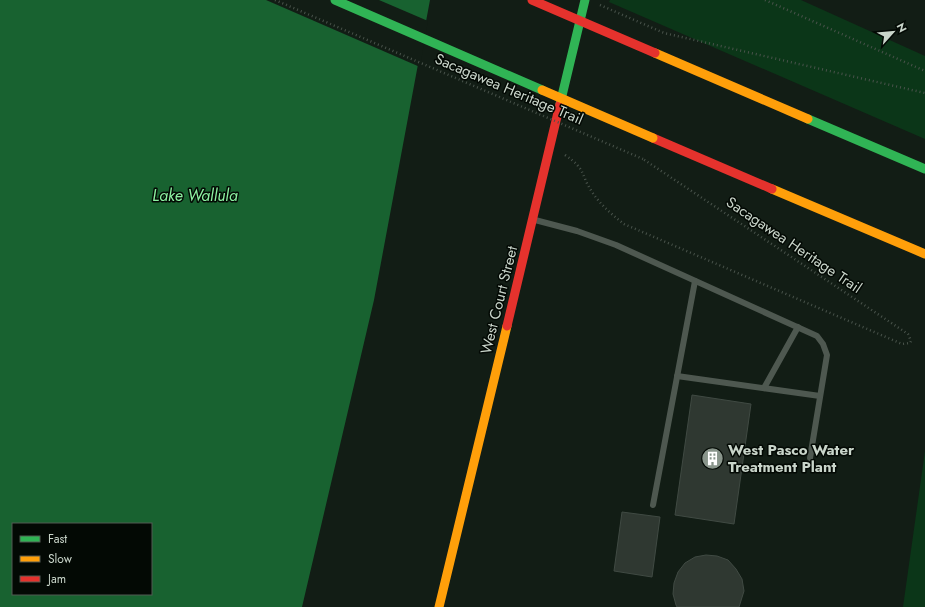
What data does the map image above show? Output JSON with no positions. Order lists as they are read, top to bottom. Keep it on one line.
{"streets":{"main road":["West Court Street"],"path":["Sacagawea Heritage Trail"]},"crossings":[["Sacagawea Heritage Trail","West Court Street"]],"water":["Lake Wallula"],"places":{"building":["West Pasco Water Treatment Plant"]},"legend":["Fast","Slow","Jam"],"north":"top right"}
